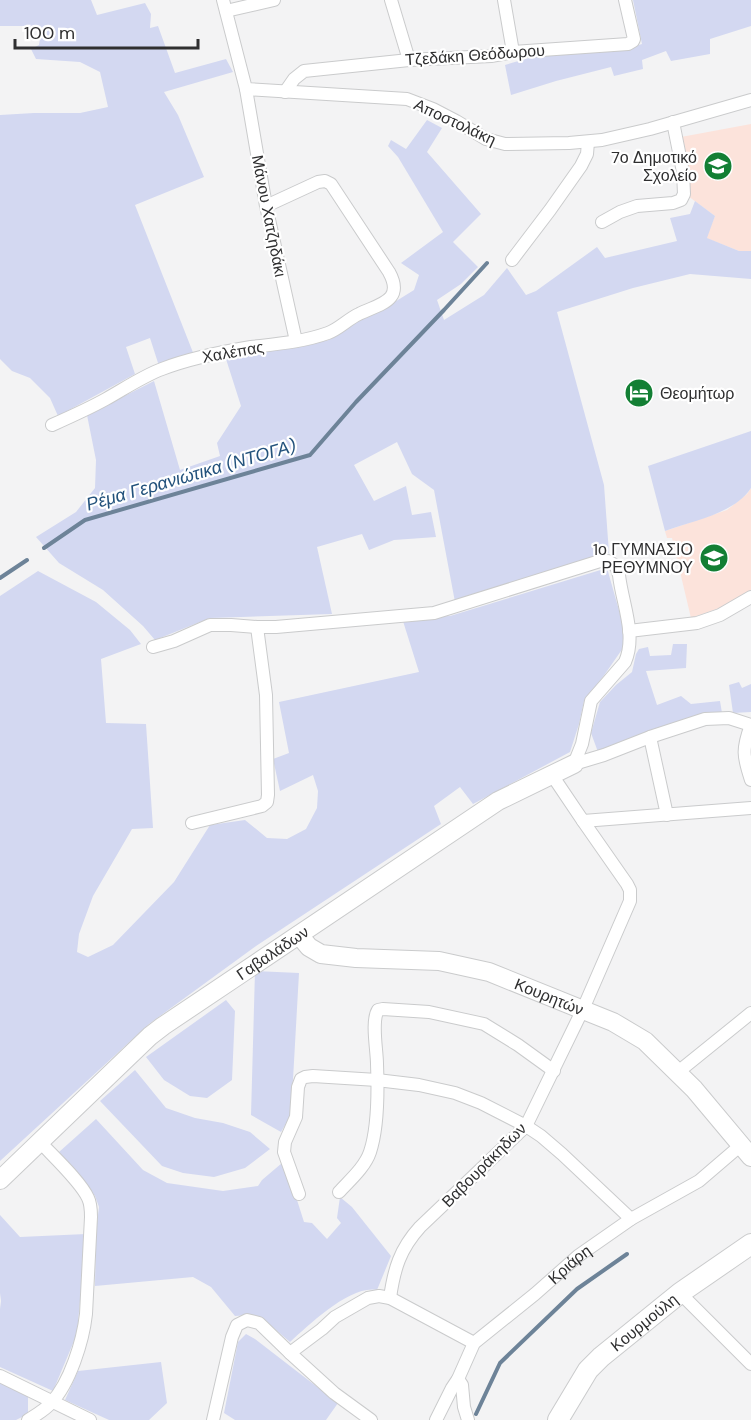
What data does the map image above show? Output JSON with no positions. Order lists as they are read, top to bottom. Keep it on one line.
{"streets":{"main road":["Κουρμούλη"],"street":["Τζεδάκη Θεόδωρου","Αποστολάκη","Μάνου Χατζηδάκι","Χαλέπας","Γαβαλάδων","Κουρητών","Βαβουράκηδων","Κριάρη"]},"crossings":[["Τζεδάκη Θεόδωρου","Αποστολάκη"],["Αποστολάκη","Μάνου Χατζηδάκι"],["Μάνου Χατζηδάκι","Χαλέπας"],["Γαβαλάδων","Κουρητών"],["Γαβαλάδων","Βαβουράκηδων"],["Κουρητών","Βαβουράκηδων"],["Κουρητών","Κριάρη"]],"water":["Ρέμα Γερανιώτικα (ΝΤΟΓΑ)"],"places":{"school or university":["7ο Δημοτικό Σχολείο","1ο ΓΥΜΝΑΣΙΟ ΡΕΘΥΜΝΟΥ"],"hotel":["Θεομήτωρ"]},"scale_bar":"100 m"}
